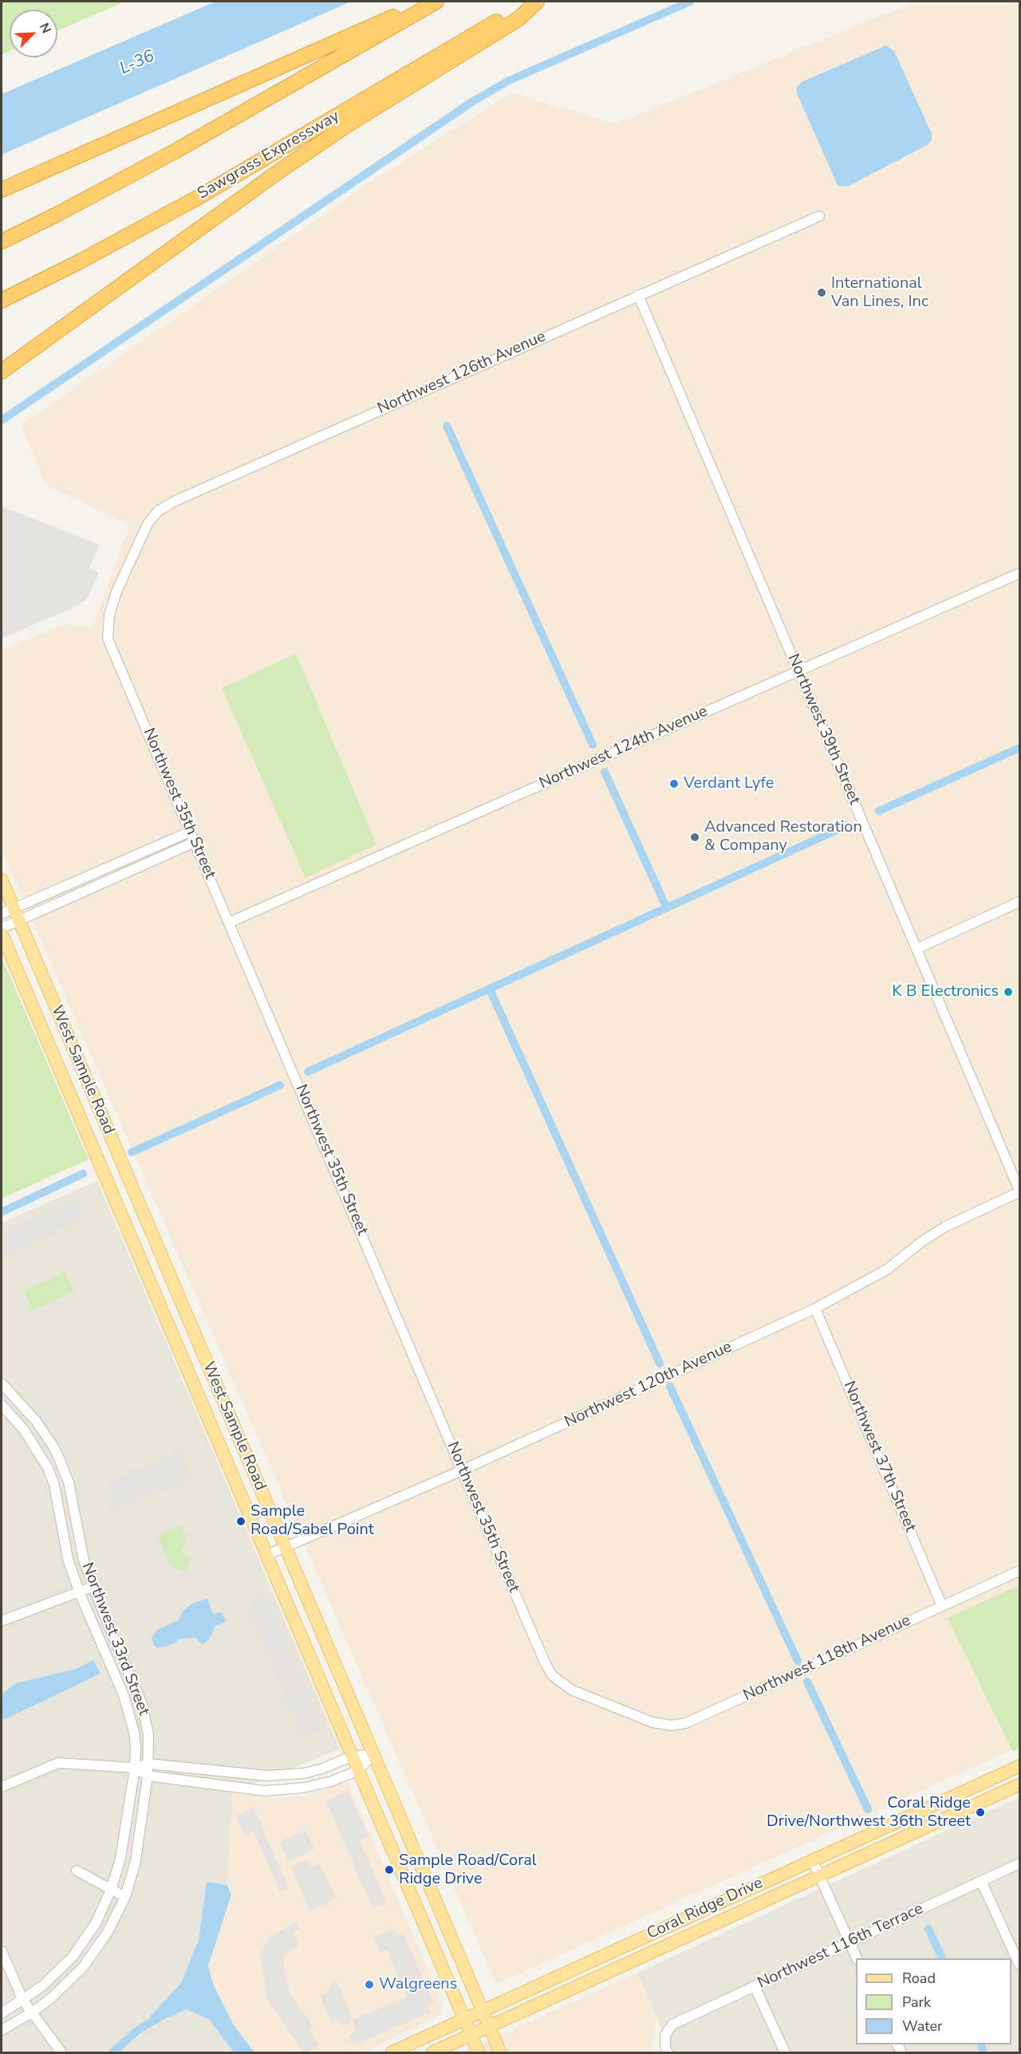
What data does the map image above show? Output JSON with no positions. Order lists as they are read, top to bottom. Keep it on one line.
{"streets":{"highway":["Sawgrass Expressway"],"main road":["West Sample Road","Coral Ridge Drive"],"street":["Northwest 126th Avenue","Northwest 39th Street","Northwest 124th Avenue","Northwest 35th Street","Northwest 120th Avenue","Northwest 37th Street","Northwest 33rd Street","Northwest 118th Avenue","Northwest 116th Terrace"]},"crossings":[["Northwest 126th Avenue","Northwest 39th Street"],["Northwest 126th Avenue","Northwest 35th Street"],["Northwest 39th Street","Northwest 124th Avenue"],["Northwest 39th Street","Northwest 120th Avenue"],["Northwest 124th Avenue","Northwest 35th Street"],["Northwest 35th Street","Northwest 120th Avenue"],["Northwest 35th Street","Northwest 118th Avenue"],["West Sample Road","Northwest 120th Avenue"],["West Sample Road","Coral Ridge Drive"],["Northwest 120th Avenue","Northwest 37th Street"],["Northwest 37th Street","Northwest 118th Avenue"]],"water":["L-36"],"places":["International Van Lines, Inc","Verdant Lyfe","Advanced Restoration & Company","K B Electronics","Sample Road/Sabel Point","Coral Ridge Drive/Northwest 36th Street","Sample Road/Coral Ridge Drive","Walgreens"],"legend":["Road","Park","Water"],"north":"top right"}
